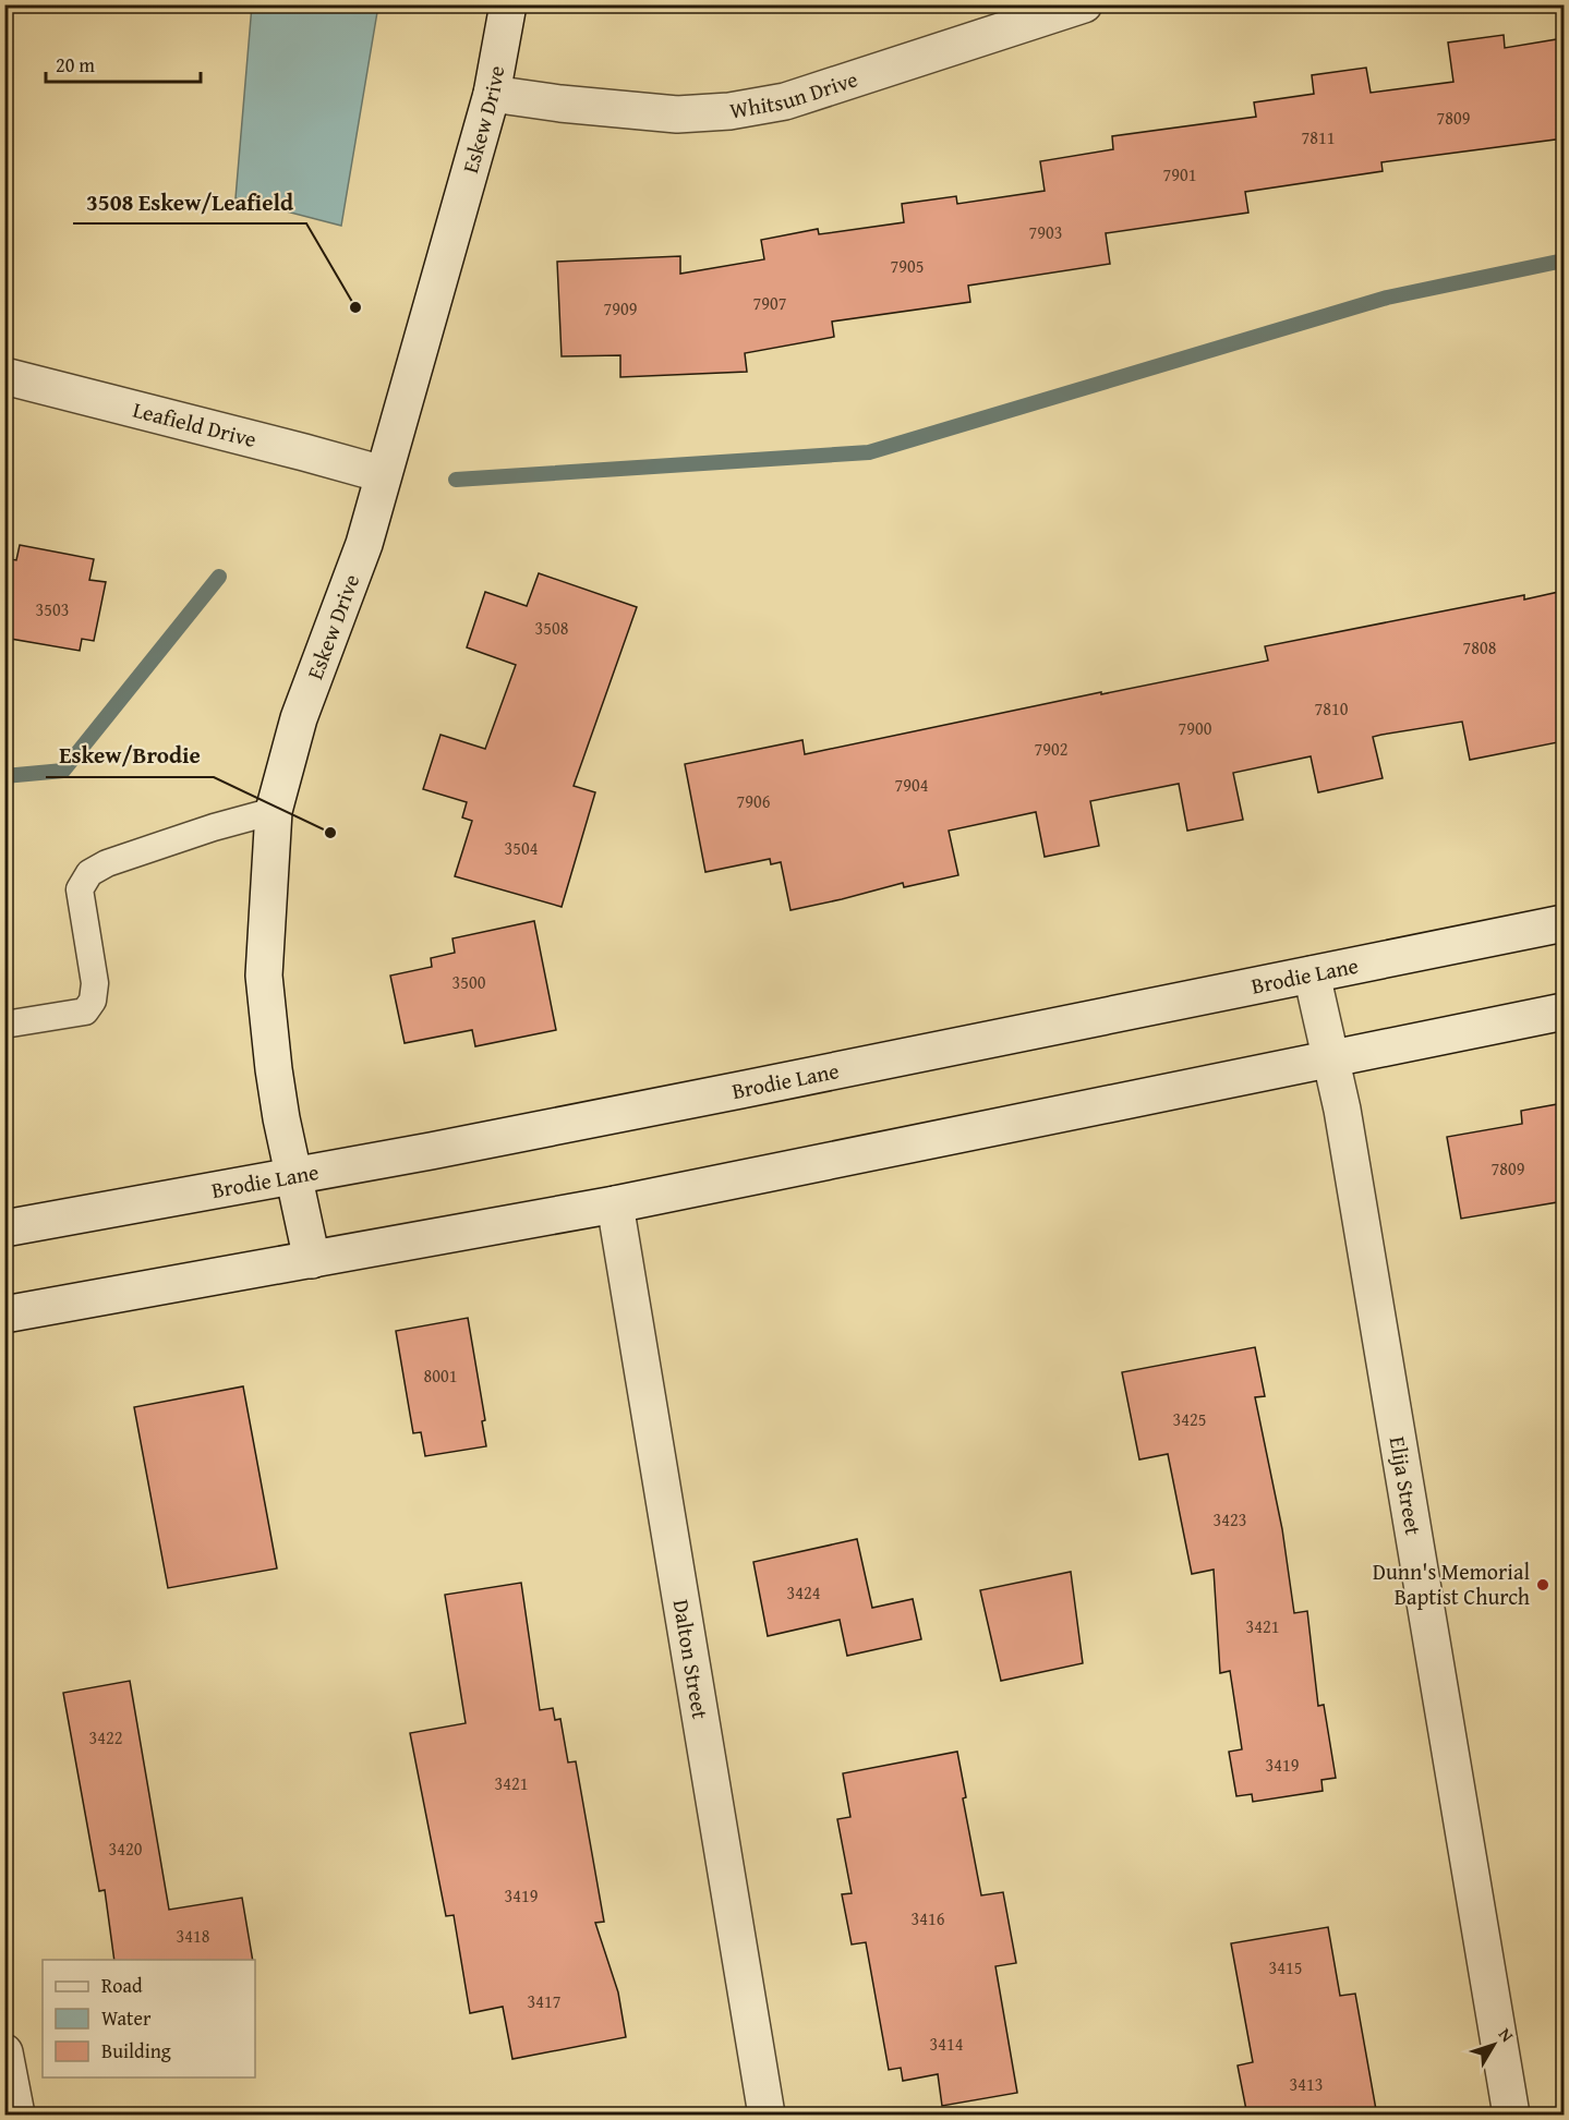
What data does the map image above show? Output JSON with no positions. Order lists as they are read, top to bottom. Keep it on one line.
{"streets":{"street":["Whitsun Drive","Eskew Drive","Leafield Drive","Brodie Lane","Elija Street","Dalton Street"]},"crossings":[["Whitsun Drive","Eskew Drive"],["Eskew Drive","Leafield Drive"],["Eskew Drive","Brodie Lane"],["Brodie Lane","Elija Street"]],"places":["3508 Eskew/Leafield","Eskew/Brodie","Dunn's Memorial Baptist Church"],"house_numbers":["7809","7811","7901","7903","7905","7907","7909","3503","3508","7808","7810","7900","7902","7904","7906","3504","3500","7809","8001","3425","3423","3424","3421","3422","3419","3421","3420","3419","3416","3418","3415","3417","3414","3413"],"legend":["Road","Water","Building"],"scale_bar":"20 m","north":"top right"}
